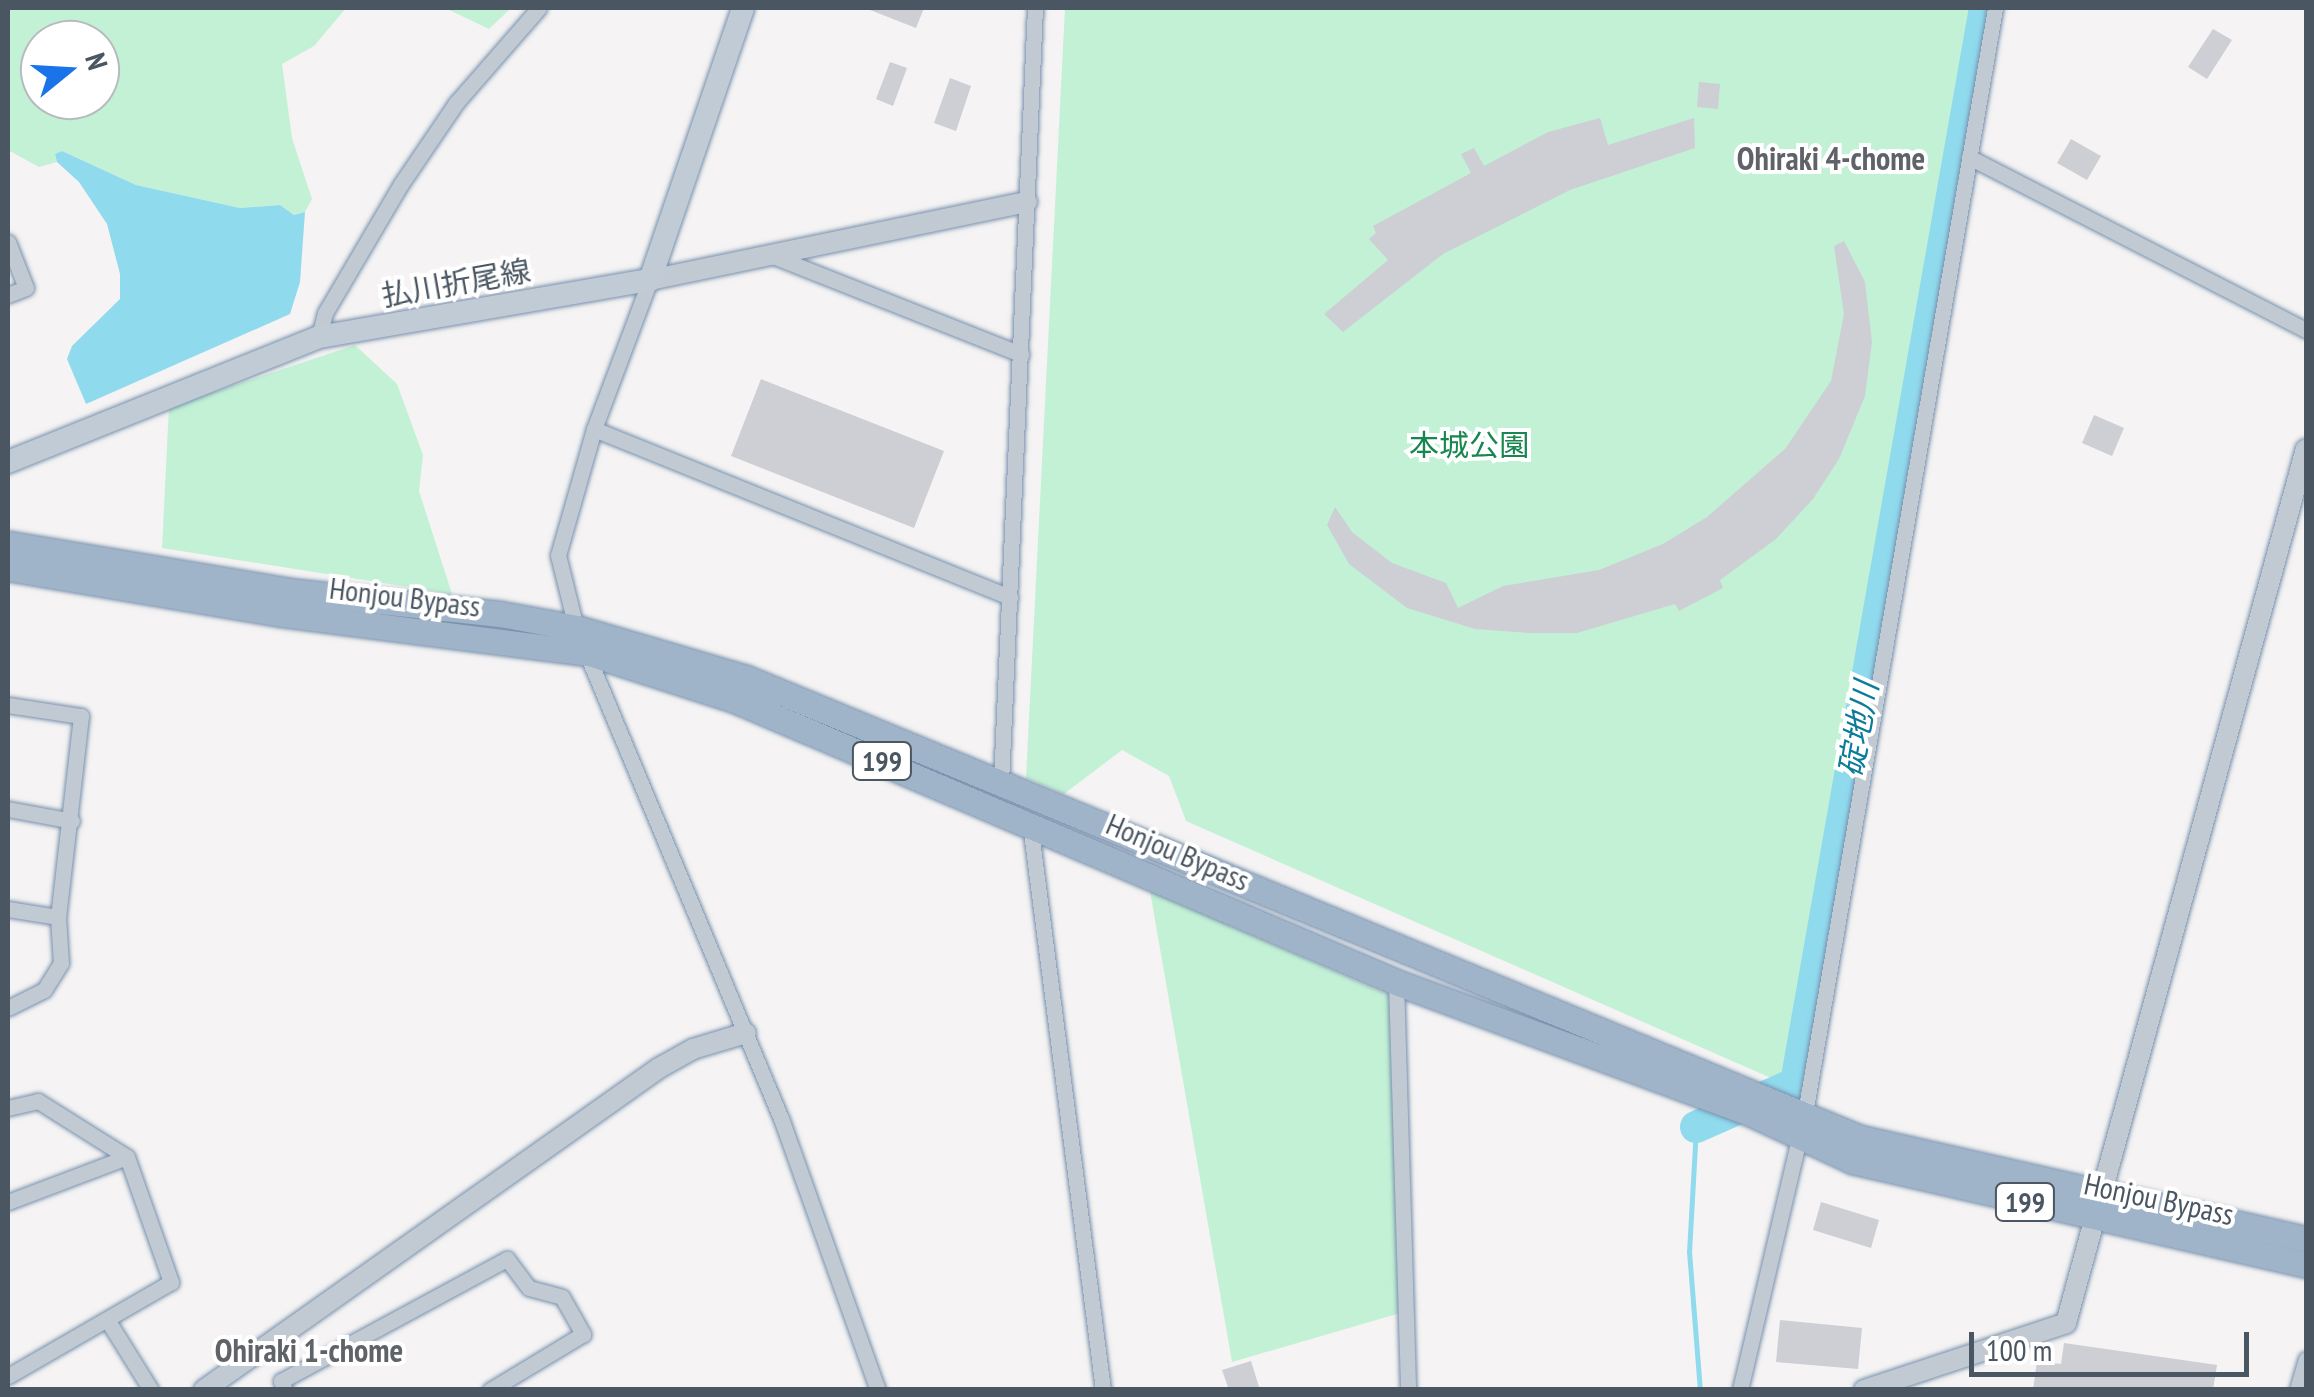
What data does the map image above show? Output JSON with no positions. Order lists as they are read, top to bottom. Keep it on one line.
{"streets":{"highway":["Honjou Bypass","199"],"main road":["払川折尾線"]},"districts":["Ohiraki 4-chome","Ohiraki 1-chome"],"water":["碇地川"],"parks":["本城公園"],"scale_bar":"100 m","north":"right"}
